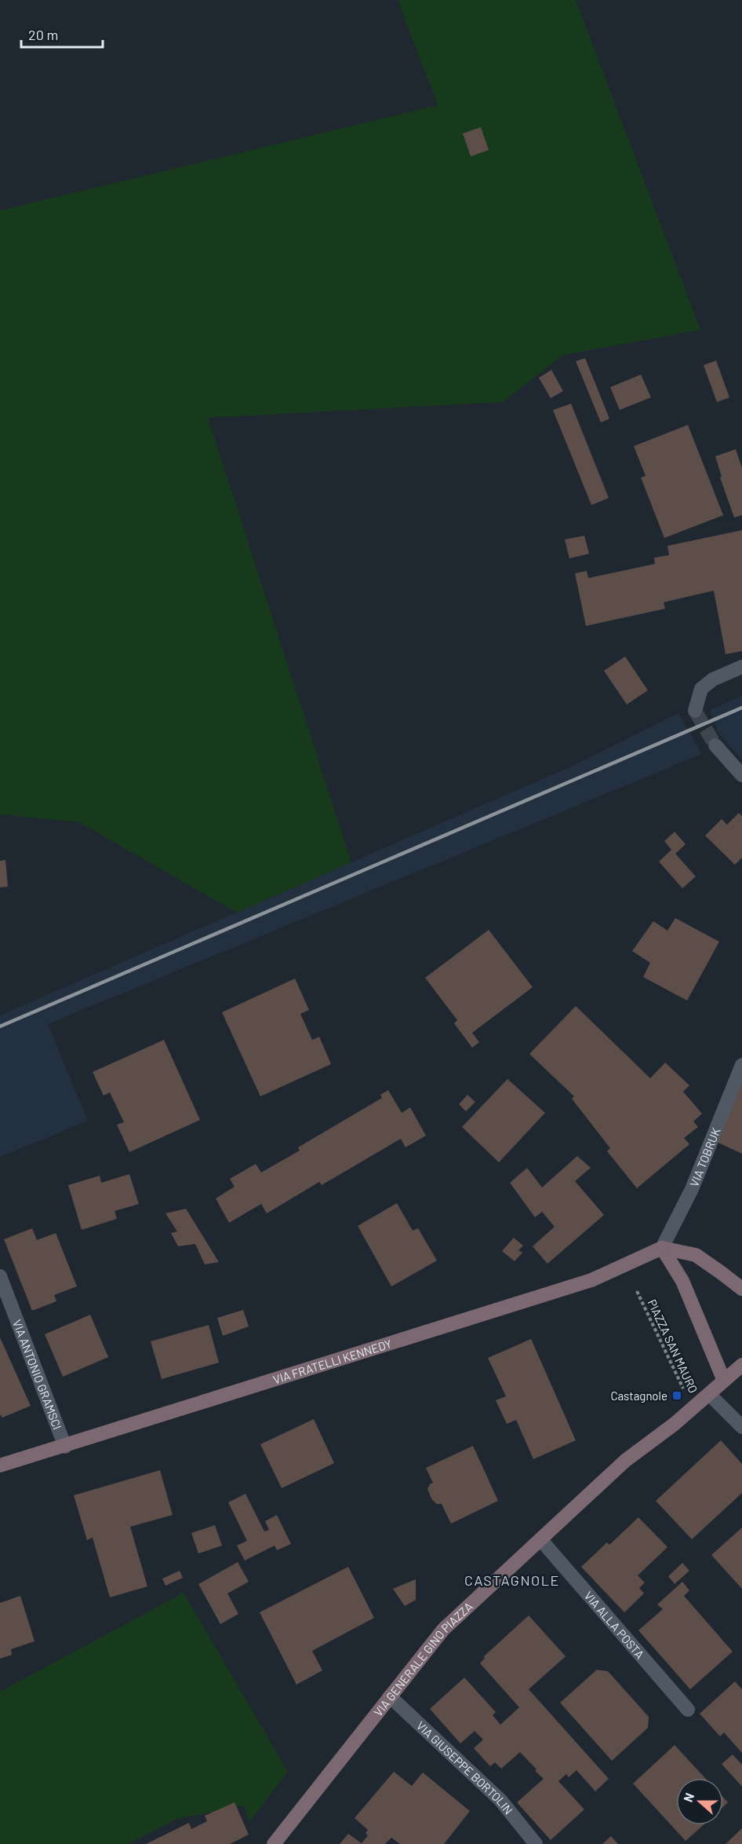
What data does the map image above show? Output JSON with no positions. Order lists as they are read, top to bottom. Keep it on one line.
{"streets":{"street":["VIA TOBRUK","VIA FRATELLI KENNEDY","VIA ANTONIO GRAMSCI","VIA ALLA POSTA","VIA GENERALE GINO PIAZZA","VIA GIUSEPPE BORTOLIN"],"path":["PIAZZA SAN MAURO"]},"crossings":[["VIA TOBRUK","VIA FRATELLI KENNEDY"],["PIAZZA SAN MAURO","VIA GENERALE GINO PIAZZA"],["VIA FRATELLI KENNEDY","VIA ANTONIO GRAMSCI"],["VIA ALLA POSTA","VIA GENERALE GINO PIAZZA"],["VIA GENERALE GINO PIAZZA","VIA GIUSEPPE BORTOLIN"]],"districts":["CASTAGNOLE"],"places":{"transit":["Castagnole"]},"scale_bar":"20 m","north":"left"}
